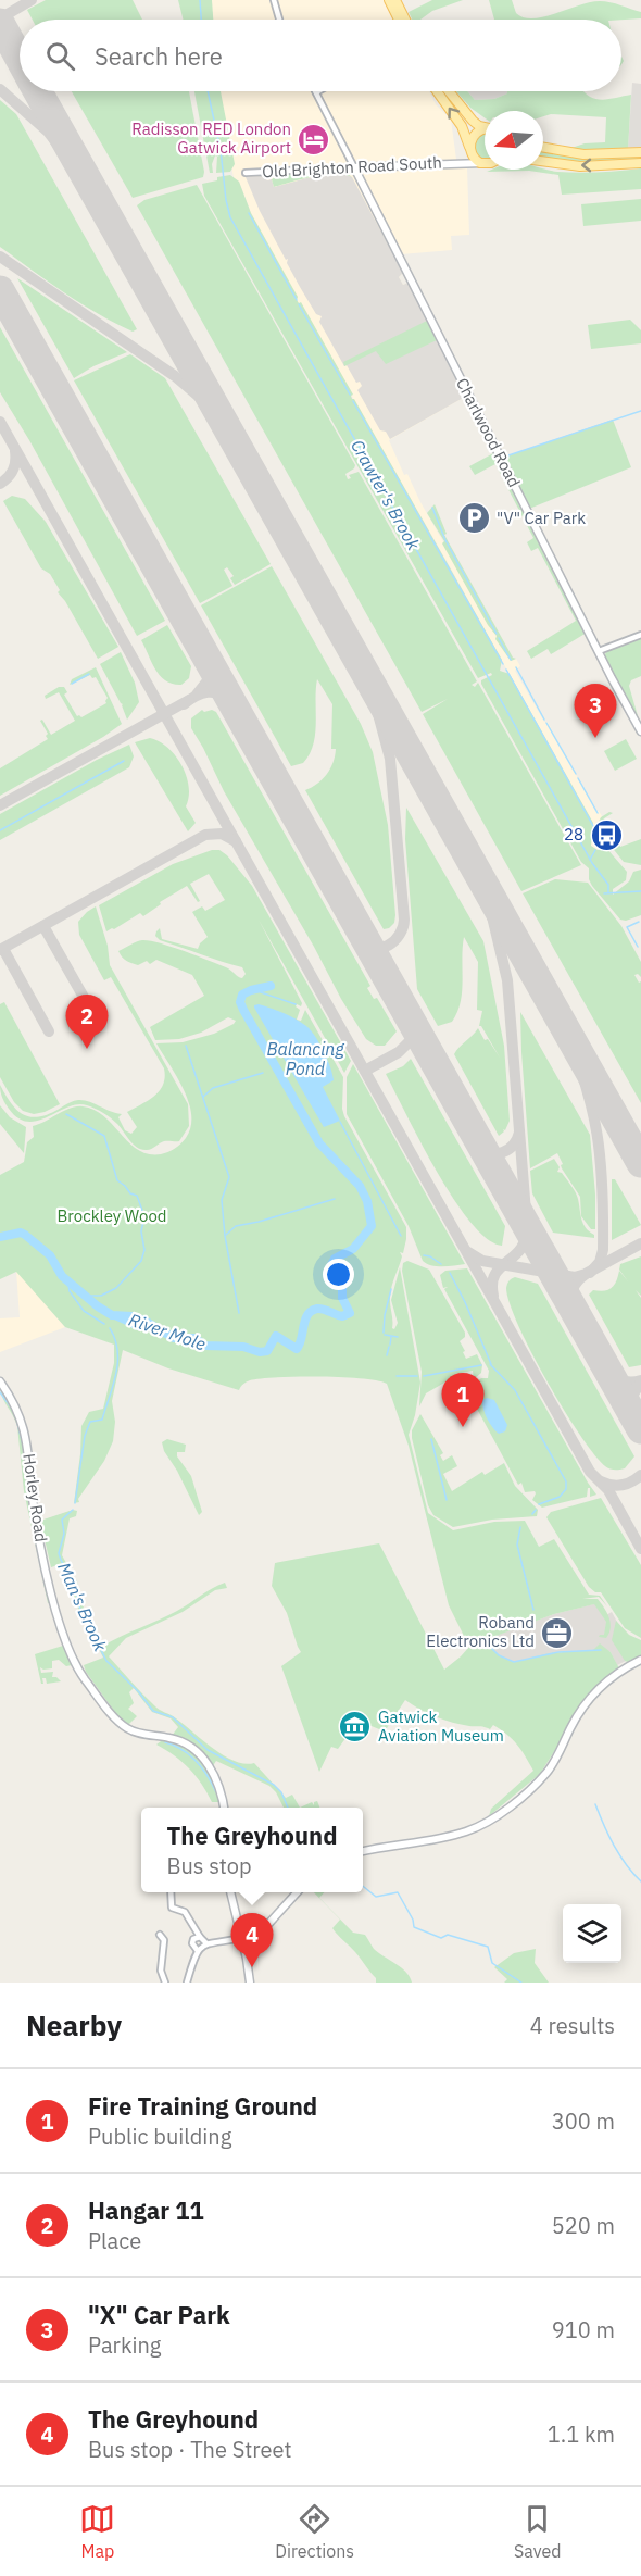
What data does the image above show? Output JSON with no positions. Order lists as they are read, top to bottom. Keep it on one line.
{"streets":{"street":["Old Brighton Road South","Charlwood Road","Horley Road"]},"crossings":[["Old Brighton Road South","Charlwood Road"]],"water":["Crawter's Brook","Balancing Pond","River Mole","Man's Brook"],"parks":["Brockley Wood"],"places":{"hotel":["Radisson RED London Gatwick Airport"],"parking":["\"V\" Car Park"],"bus stop":["28"],"office":["Roband Electronics Ltd"],"museum":["Gatwick Aviation Museum"]},"north":"left","page":{"search":"Search here","pins":["3","2","1","4"],"popup":["The Greyhound","Bus stop"],"heading":["Nearby","4 results"],"list":[{"mark":"1","name":"Fire Training Ground","note":"Public building","value":"300 m"},{"mark":"2","name":"Hangar 11","note":"Place","value":"520 m"},{"mark":"3","name":"\"X\" Car Park","note":"Parking","value":"910 m"},{"mark":"4","name":"The Greyhound","note":"Bus stop · The Street","value":"1.1 km"}],"nav":["Map","Directions","Saved"]}}
